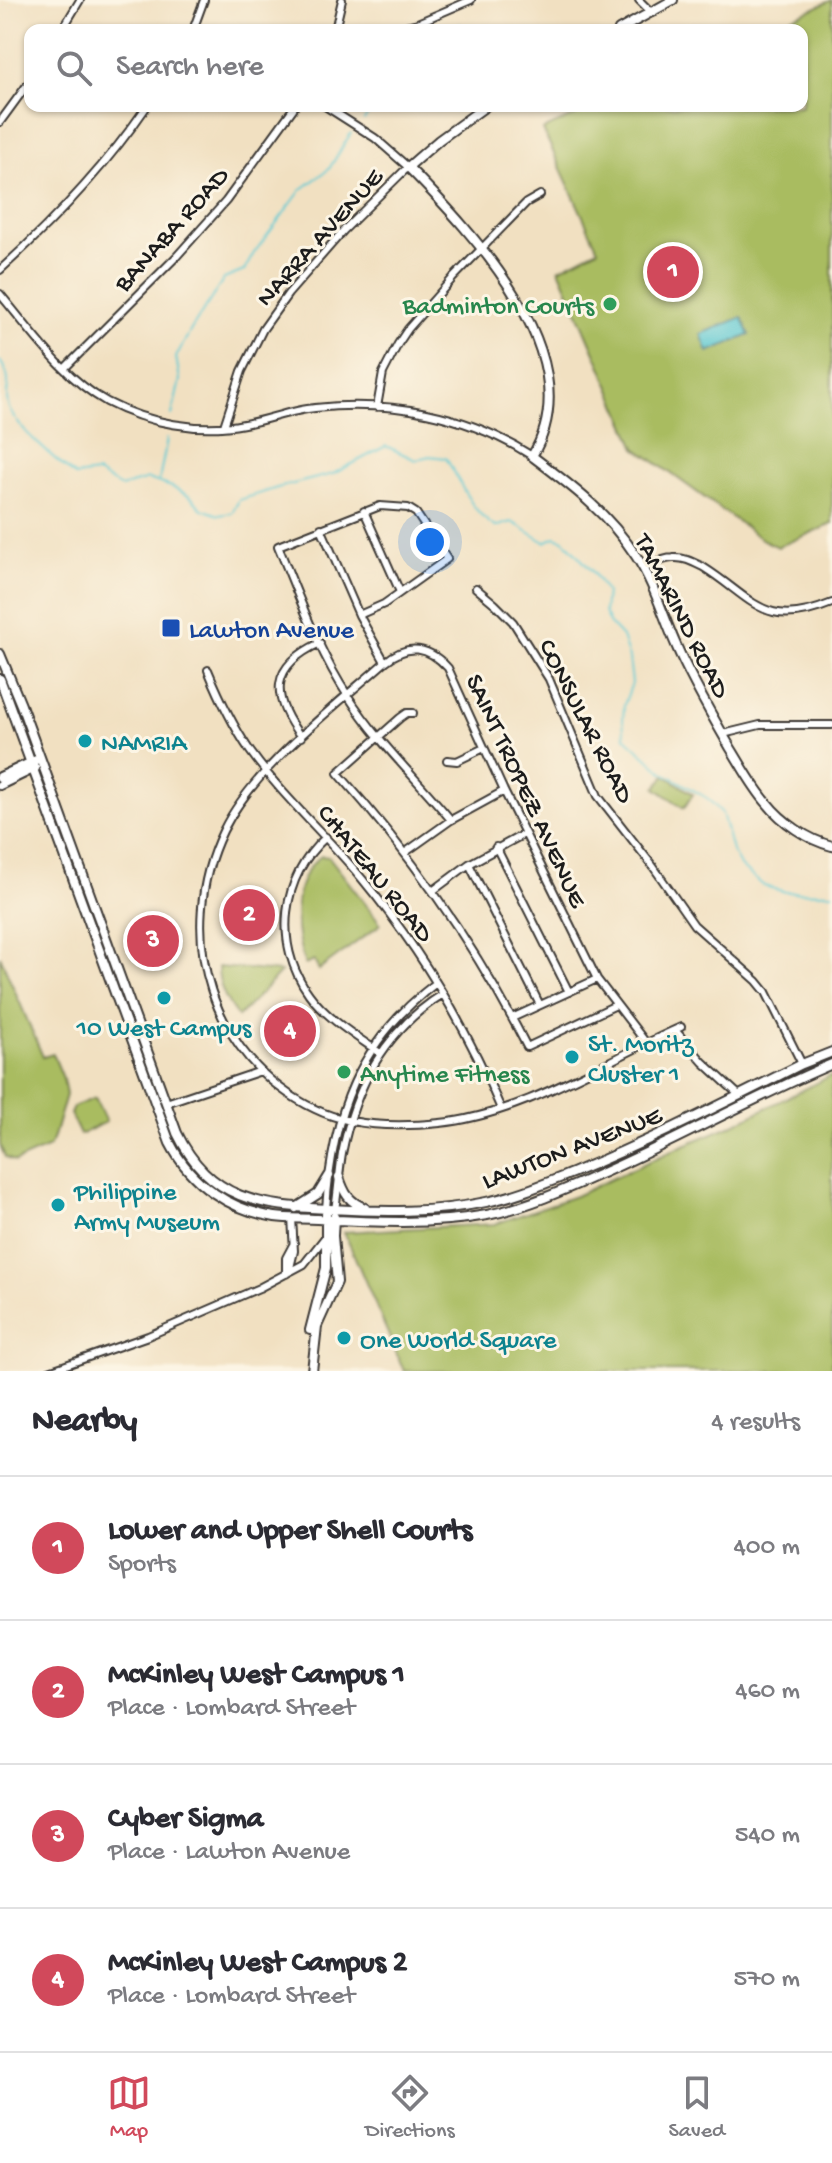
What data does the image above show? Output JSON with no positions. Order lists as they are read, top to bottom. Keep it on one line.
{"streets":{"main road":["NARRA AVENUE","TAMARIND ROAD","LAWTON AVENUE"],"street":["BANABA ROAD","CONSULAR ROAD","SAINT TROPEZ AVENUE","CHATEAU ROAD"]},"crossings":[["BANABA ROAD","TAMARIND ROAD"],["NARRA AVENUE","TAMARIND ROAD"],["CONSULAR ROAD","LAWTON AVENUE"],["SAINT TROPEZ AVENUE","CHATEAU ROAD"],["SAINT TROPEZ AVENUE","LAWTON AVENUE"]],"places":{"other":["Badminton Courts","NAMRIA","10 West Campus","St. Moritz Cluster 1","Anytime Fitness","Philippine Army Museum","One World Square"],"transit":["Lawton Avenue"]},"page":{"search":"Search here","pins":["1","2","3","4"],"heading":["Nearby","4 results"],"list":[{"mark":"1","name":"Lower and Upper Shell Courts","note":"Sports","value":"400 m"},{"mark":"2","name":"McKinley West Campus 1","note":"Place · Lombard Street","value":"460 m"},{"mark":"3","name":"Cyber Sigma","note":"Place · Lawton Avenue","value":"540 m"},{"mark":"4","name":"McKinley West Campus 2","note":"Place · Lombard Street","value":"570 m"}],"nav":["Map","Directions","Saved"]}}
